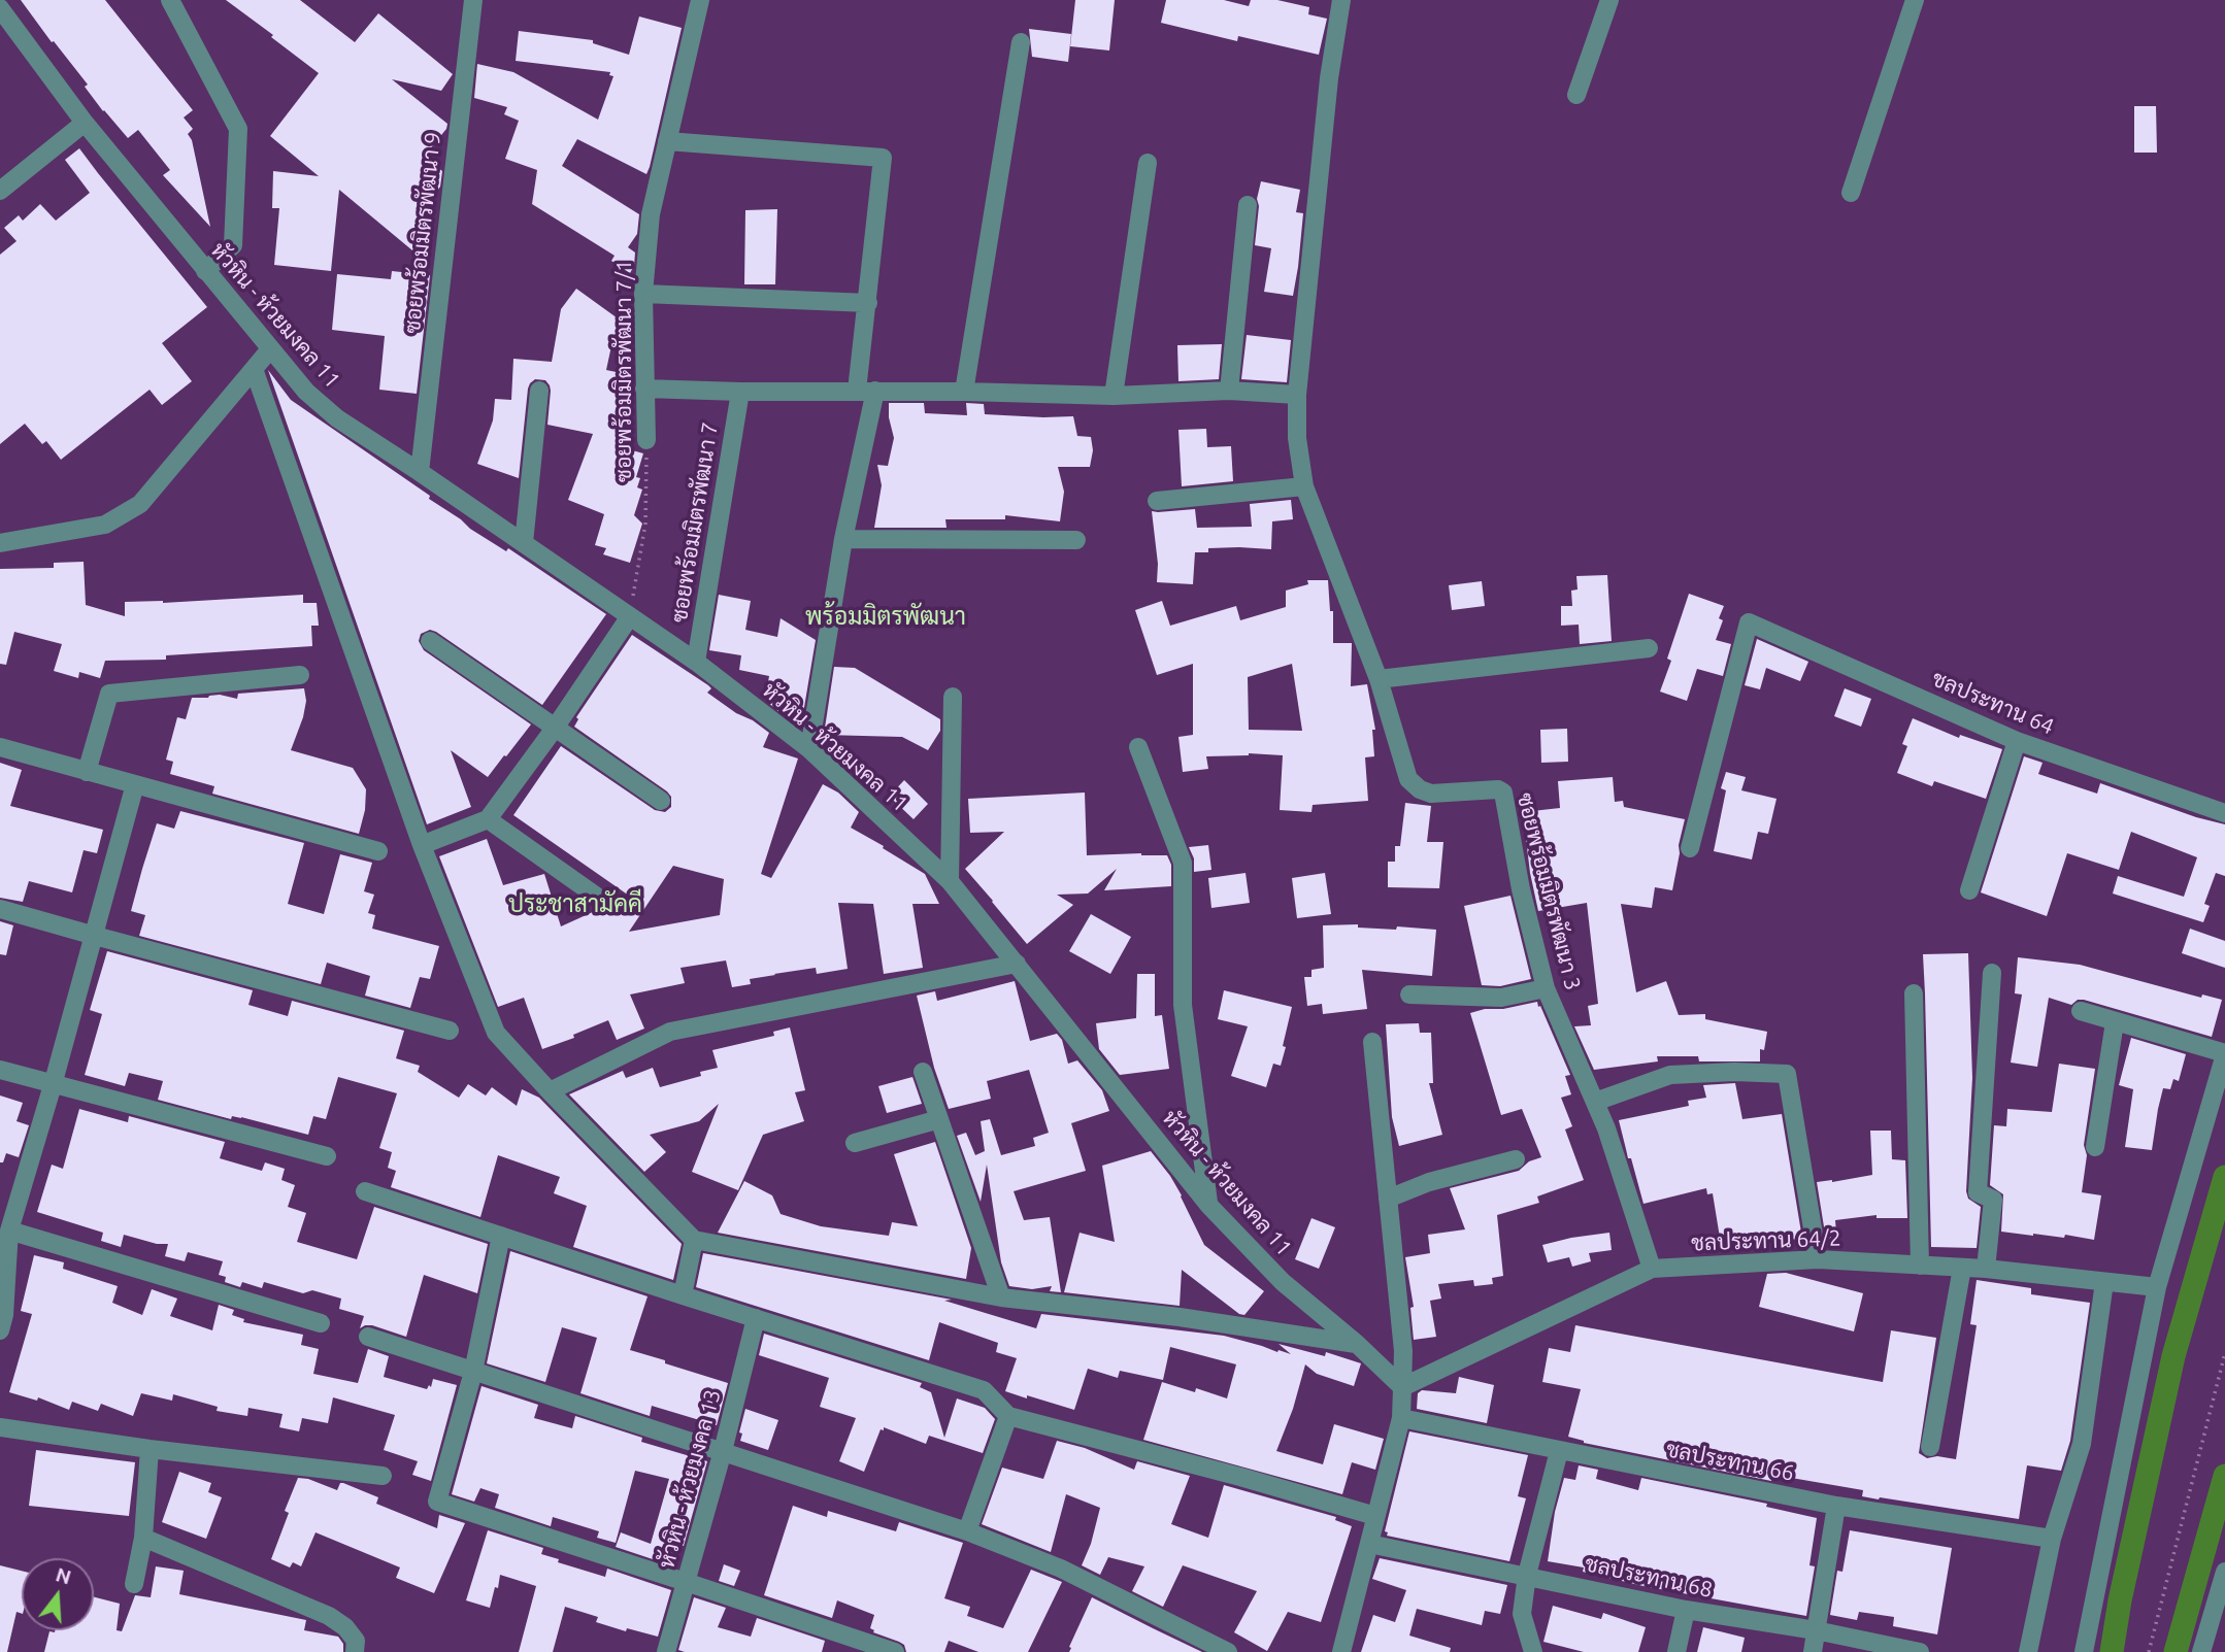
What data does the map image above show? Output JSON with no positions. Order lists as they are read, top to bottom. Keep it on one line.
{"streets":{"street":["ซอยพร้อมมิตรพัฒนา 9","หัวหิน - ห้วยมงคล 11","ซอยพร้อมมิตรพัฒนา 7/1","ซอยพร้อมมิตรพัฒนา 7","ชลประทาน 64","ซอยพร้อมมิตรพัฒนา 3","ชลประทาน 64/2","ชลประทาน 66","หัวหิน - ห้วยมงคล 13","ชลประทาน 68"]},"crossings":[["ซอยพร้อมมิตรพัฒนา 9","หัวหิน - ห้วยมงคล 11"],["หัวหิน - ห้วยมงคล 11","ซอยพร้อมมิตรพัฒนา 7/1"],["หัวหิน - ห้วยมงคล 11","ซอยพร้อมมิตรพัฒนา 7"],["หัวหิน - ห้วยมงคล 11","ชลประทาน 64/2"],["ซอยพร้อมมิตรพัฒนา 3","ชลประทาน 64/2"]],"districts":["พร้อมมิตรพัฒนา","ประชาสามัคคี"],"north":"top"}
